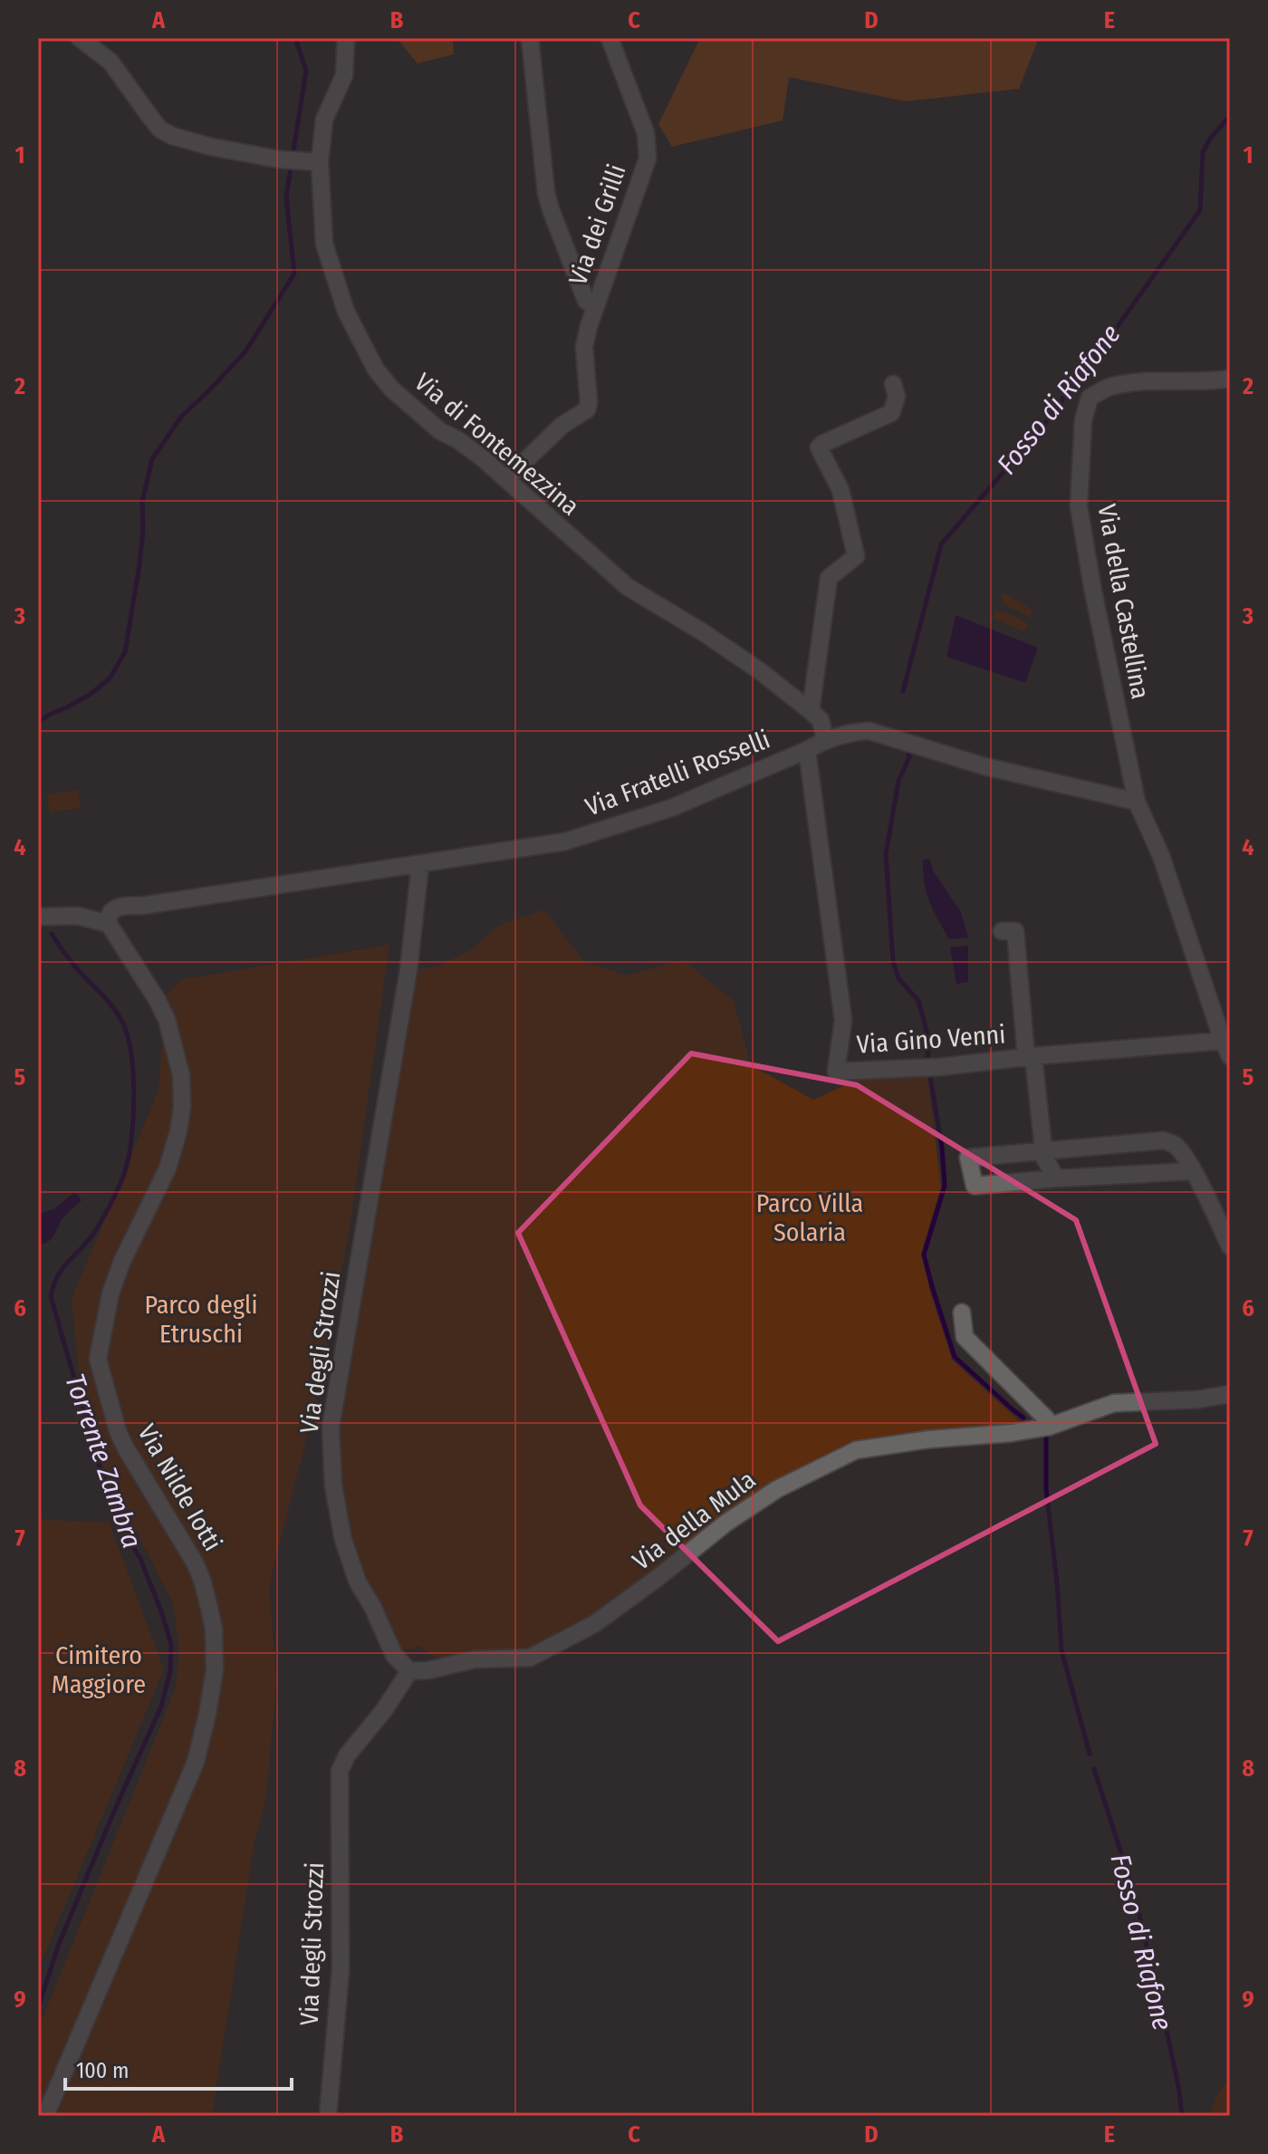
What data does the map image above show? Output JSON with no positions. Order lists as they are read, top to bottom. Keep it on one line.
{"streets":{"street":["Via dei Grilli","Via di Fontemezzina","Via della Castellina","Via Fratelli Rosselli","Via Gino Venni","Via degli Strozzi","Via Nilde Iotti","Via della Mula"]},"crossings":[["Via dei Grilli","Via di Fontemezzina"],["Via di Fontemezzina","Via Fratelli Rosselli"],["Via della Castellina","Via Fratelli Rosselli"],["Via della Castellina","Via Gino Venni"],["Via Fratelli Rosselli","Via Gino Venni"],["Via Fratelli Rosselli","Via degli Strozzi"],["Via Fratelli Rosselli","Via Nilde Iotti"],["Via degli Strozzi","Via della Mula"]],"water":["Fosso di Riafone","Torrente Zambra"],"parks":["Parco Villa Solaria","Parco degli Etruschi","Cimitero Maggiore"],"scale_bar":"100 m","grid":{"columns":["A","B","C","D","E"],"rows":["1","2","3","4","5","6","7","8","9"]}}
